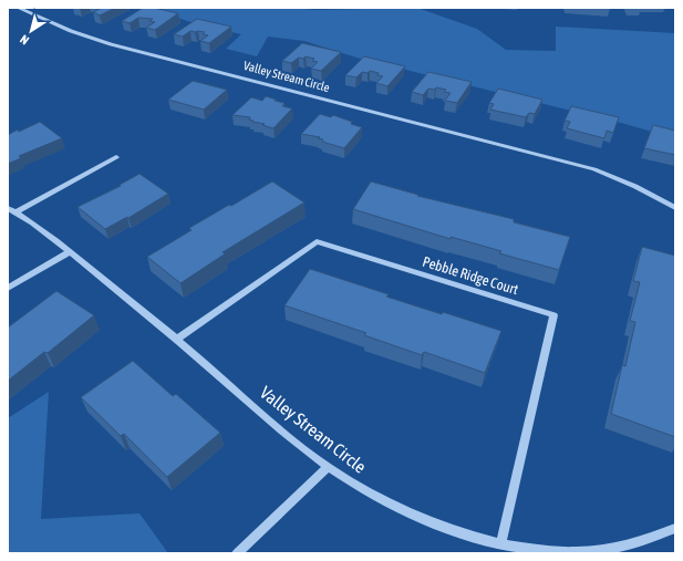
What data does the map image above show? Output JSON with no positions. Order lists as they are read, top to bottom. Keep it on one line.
{"streets":{"street":["Valley Stream Circle","Pebble Ridge Court"]},"crossings":[["Valley Stream Circle","Pebble Ridge Court"]],"north":"bottom left"}
